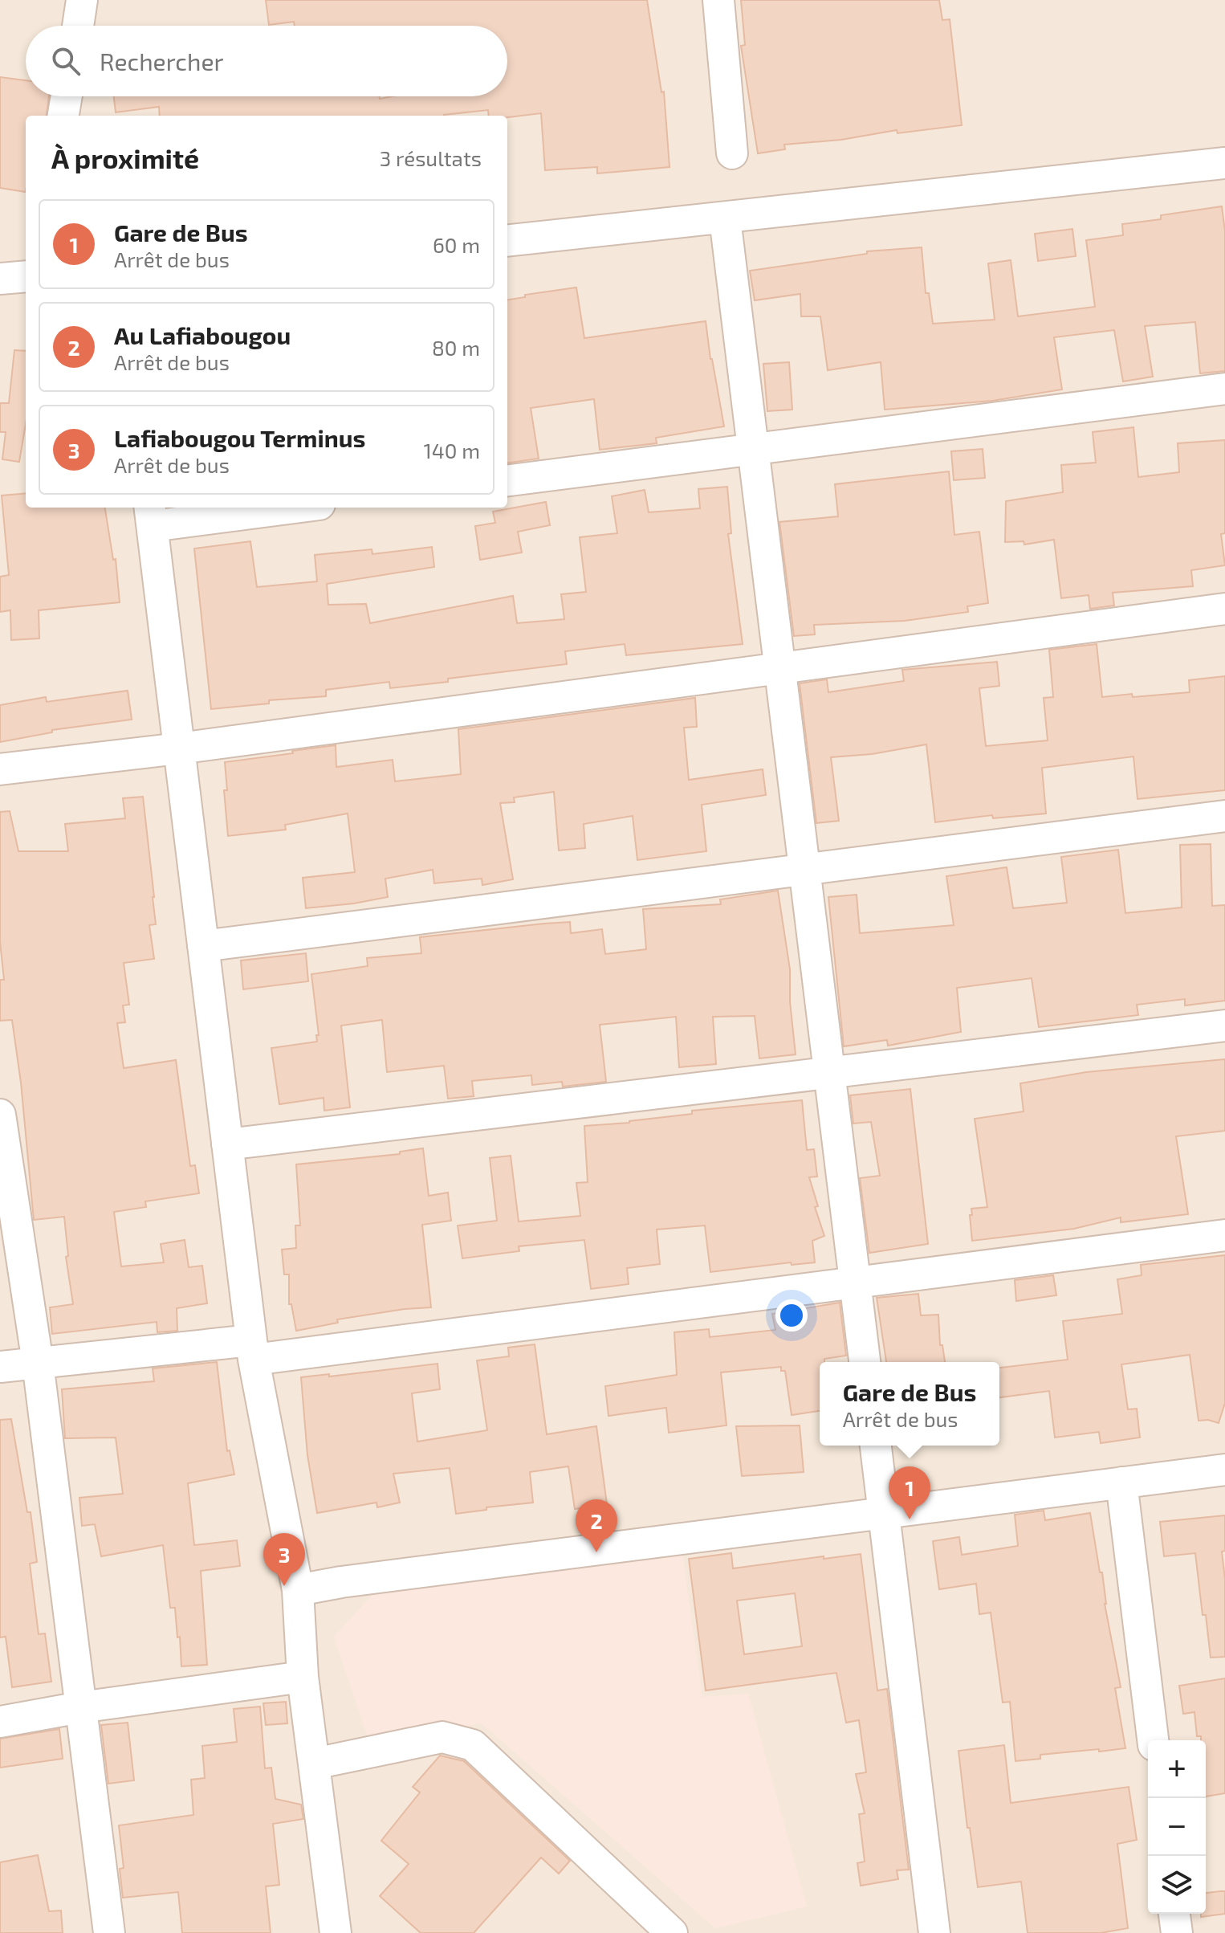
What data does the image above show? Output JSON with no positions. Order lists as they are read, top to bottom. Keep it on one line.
{"page":{"search":"Rechercher","heading":["À proximité","3 résultats"],"list":[{"mark":"1","name":"Gare de Bus","note":"Arrêt de bus","value":"60 m"},{"mark":"2","name":"Au Lafiabougou","note":"Arrêt de bus","value":"80 m"},{"mark":"3","name":"Lafiabougou Terminus","note":"Arrêt de bus","value":"140 m"}],"popup":["Gare de Bus","Arrêt de bus"],"pins":["1","2","3"],"map_buttons":["+","−"]}}
